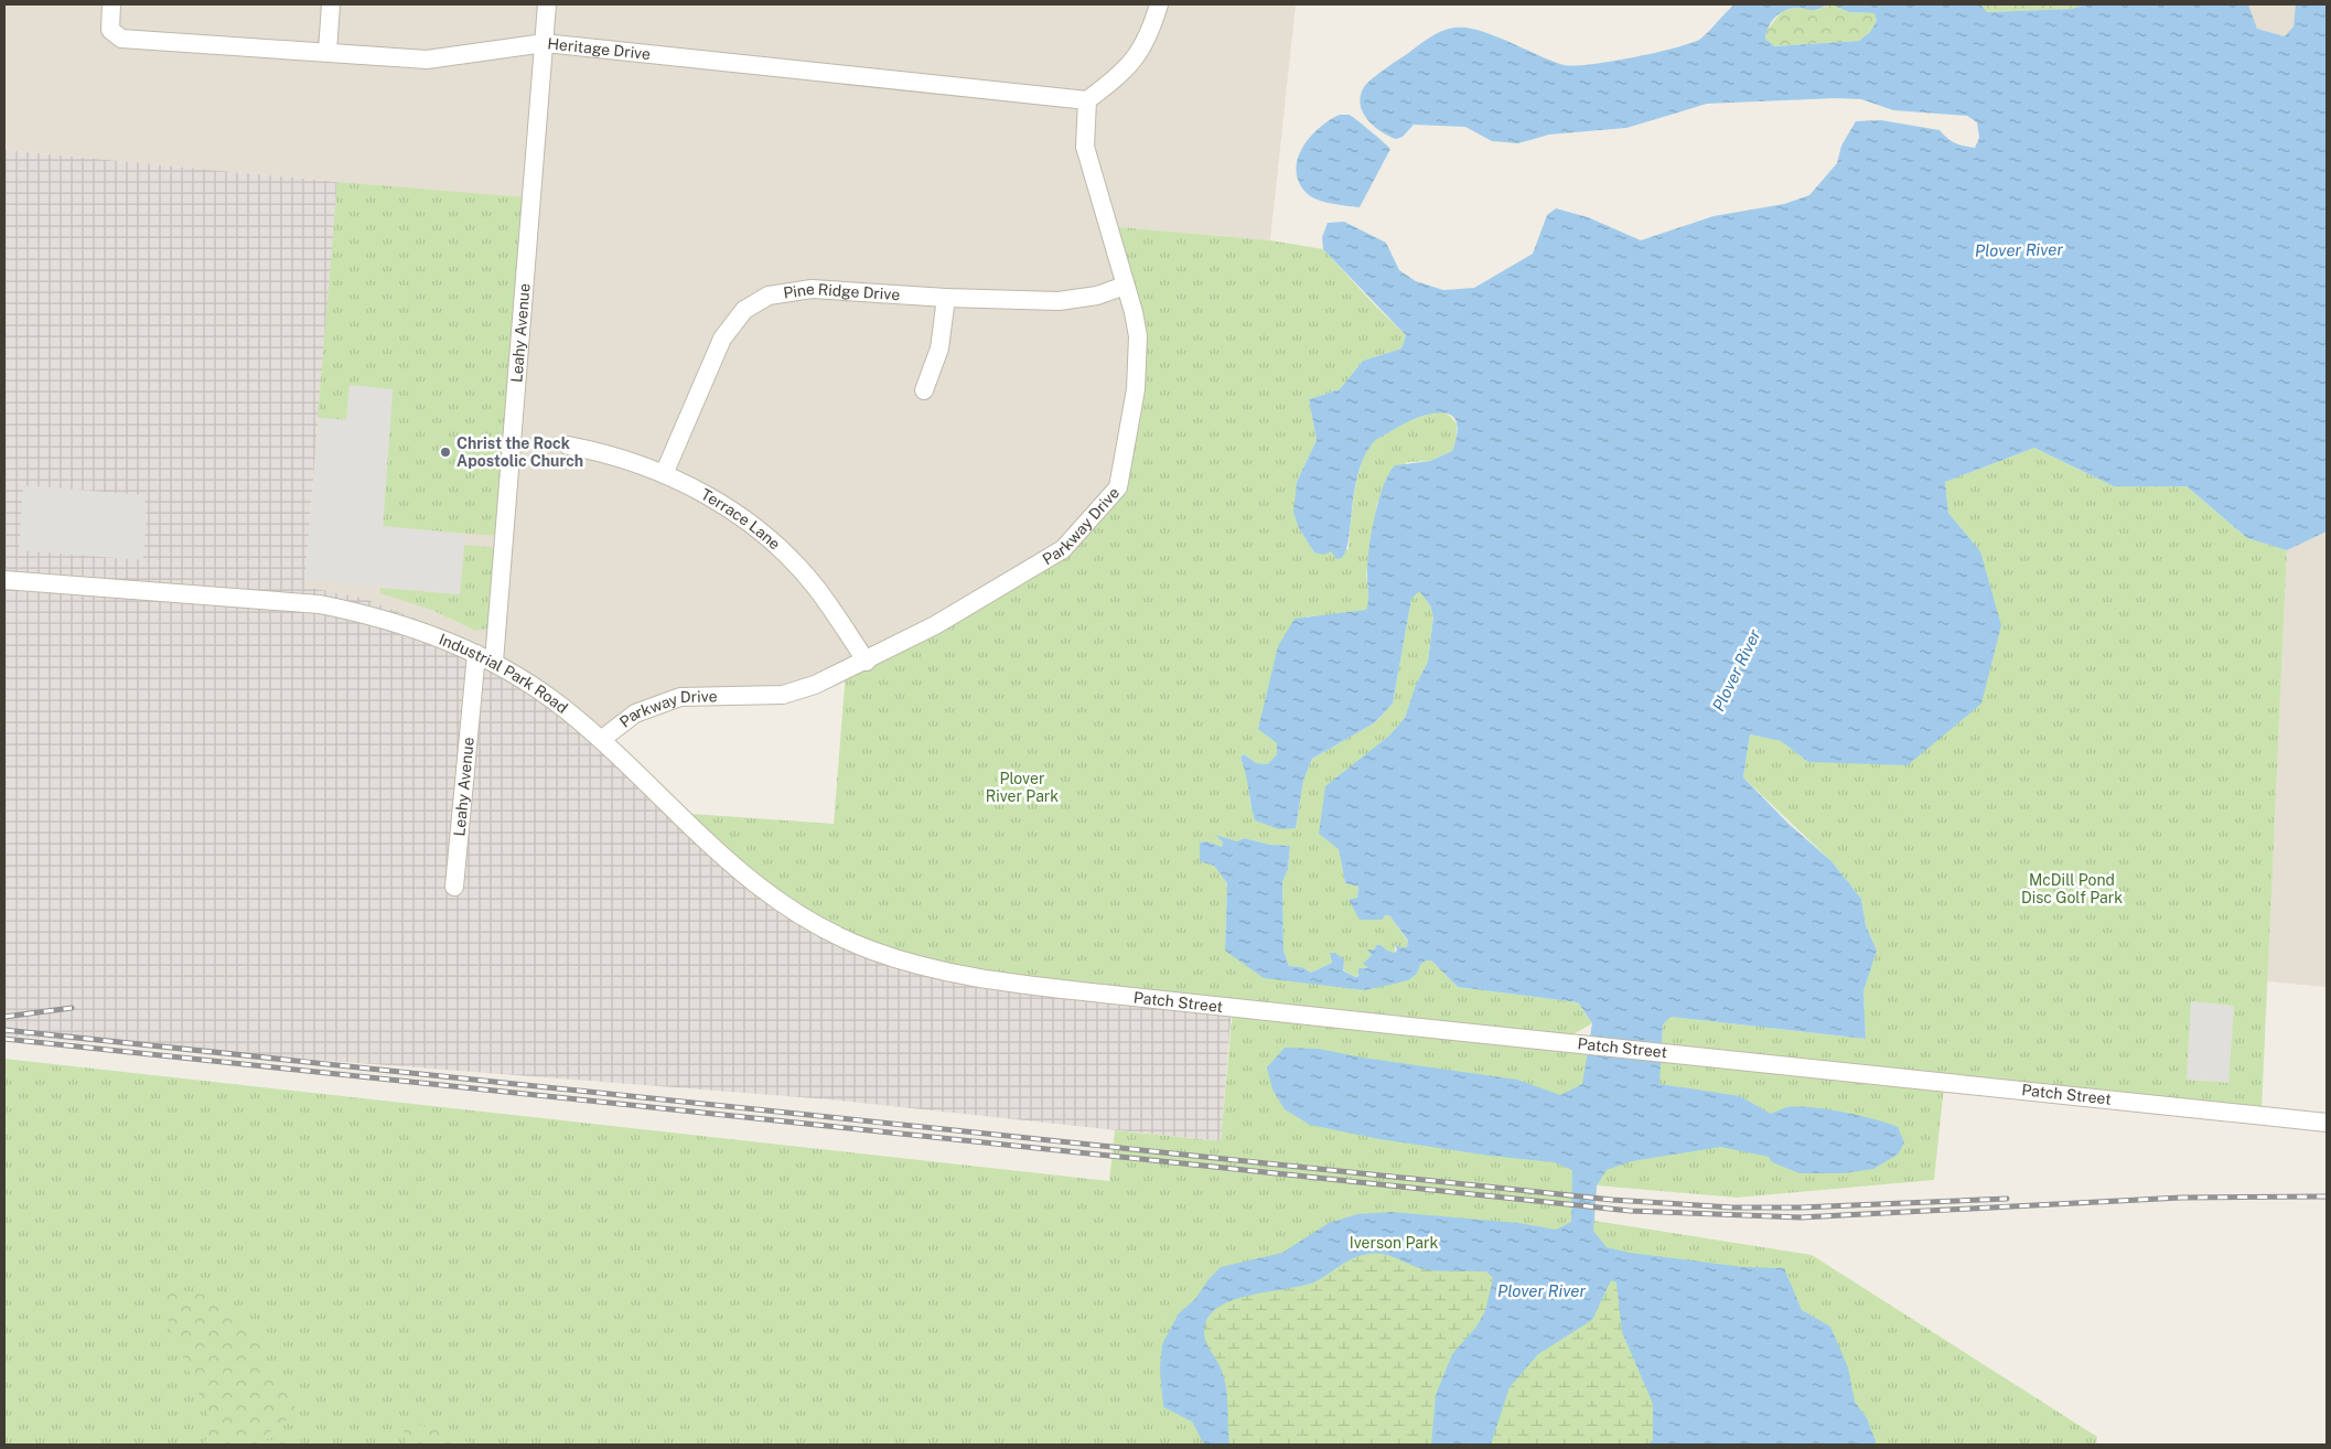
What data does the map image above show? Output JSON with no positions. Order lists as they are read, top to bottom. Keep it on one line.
{"streets":{"street":["Heritage Drive","Pine Ridge Drive","Leahy Avenue","Terrace Lane","Parkway Drive","Industrial Park Road","Patch Street"]},"crossings":[["Heritage Drive","Leahy Avenue"],["Heritage Drive","Parkway Drive"],["Pine Ridge Drive","Terrace Lane"],["Pine Ridge Drive","Parkway Drive"],["Leahy Avenue","Industrial Park Road"],["Terrace Lane","Parkway Drive"],["Parkway Drive","Industrial Park Road"],["Industrial Park Road","Patch Street"]],"water":["Plover River"],"parks":["Plover River Park","McDill Pond Disc Golf Park","Iverson Park"],"places":["Christ the Rock Apostolic Church"]}
